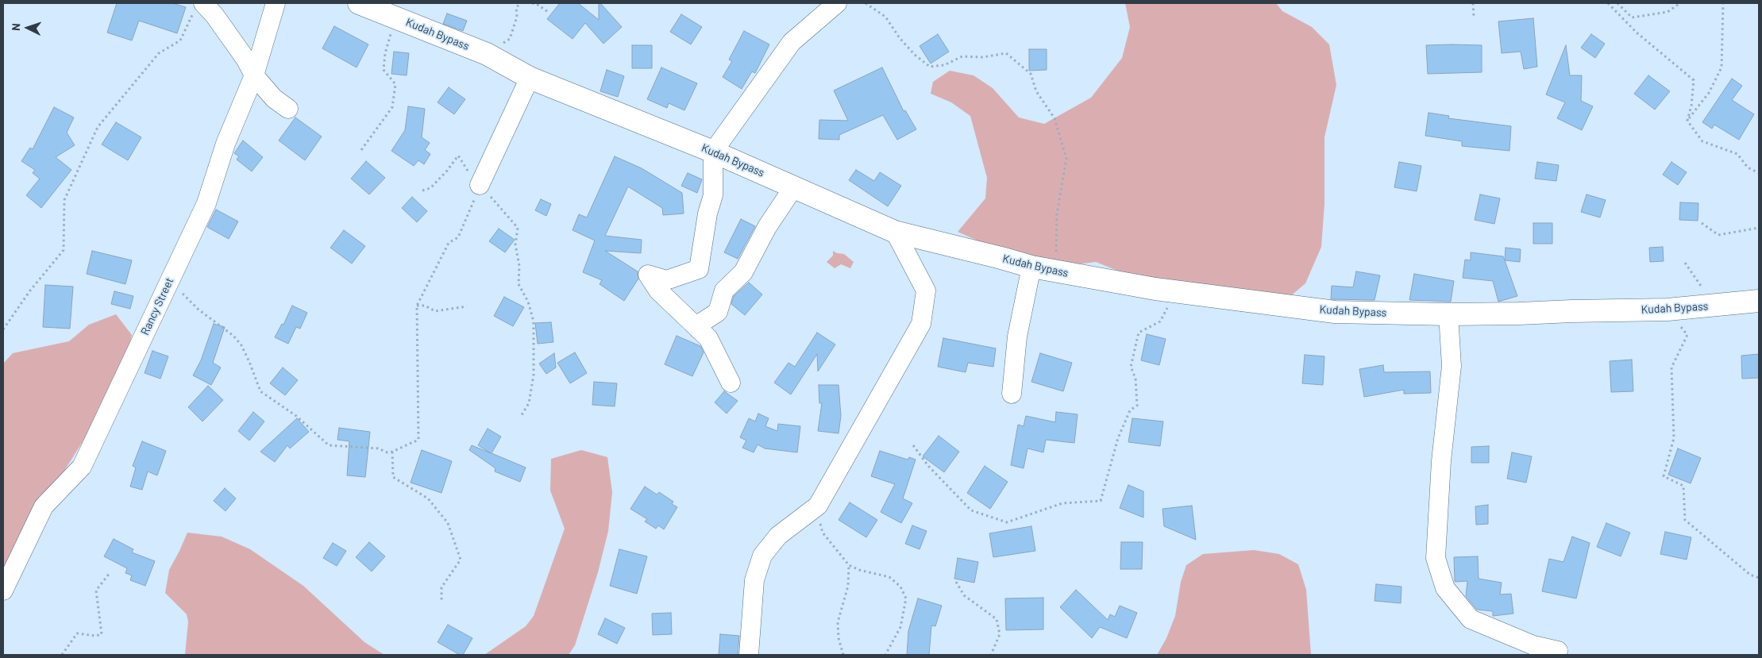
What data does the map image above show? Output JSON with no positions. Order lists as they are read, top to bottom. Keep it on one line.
{"streets":{"street":["Kudah Bypass","Rancy Street"]},"north":"left"}
